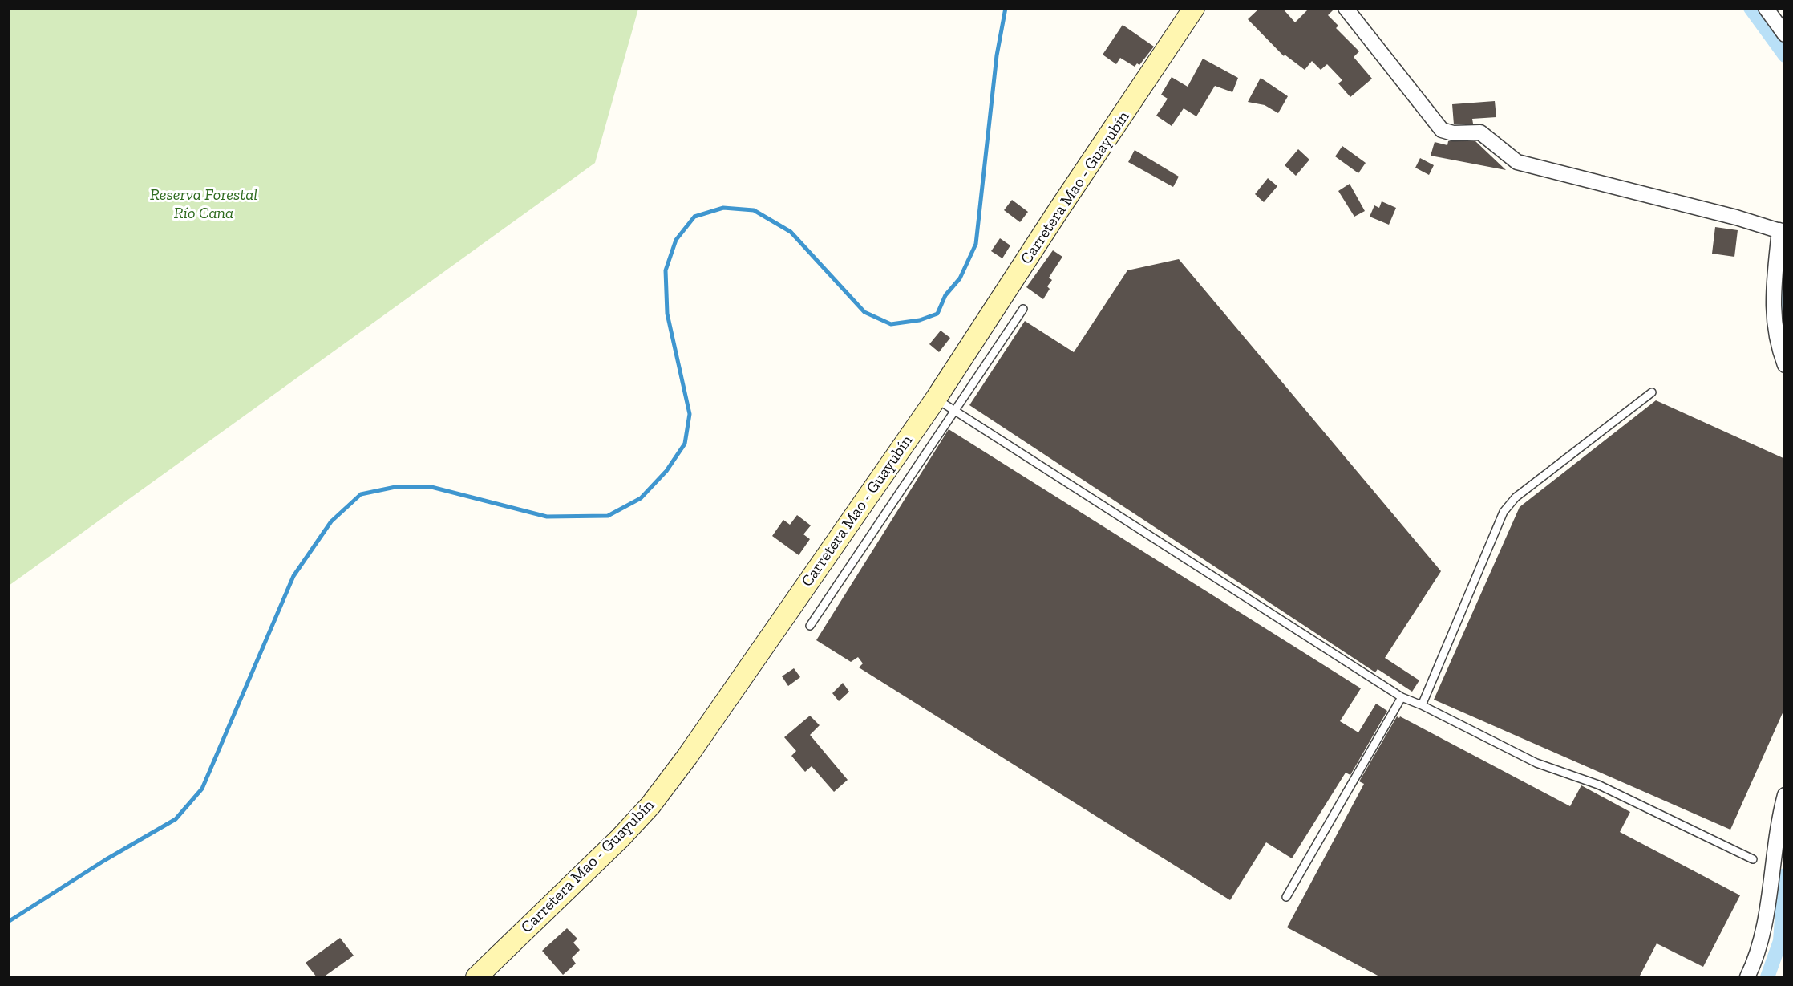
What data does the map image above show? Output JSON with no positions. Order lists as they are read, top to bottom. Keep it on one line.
{"streets":{"main road":["Carretera Mao - Guayubín"]},"parks":["Reserva Forestal Río Cana"]}
